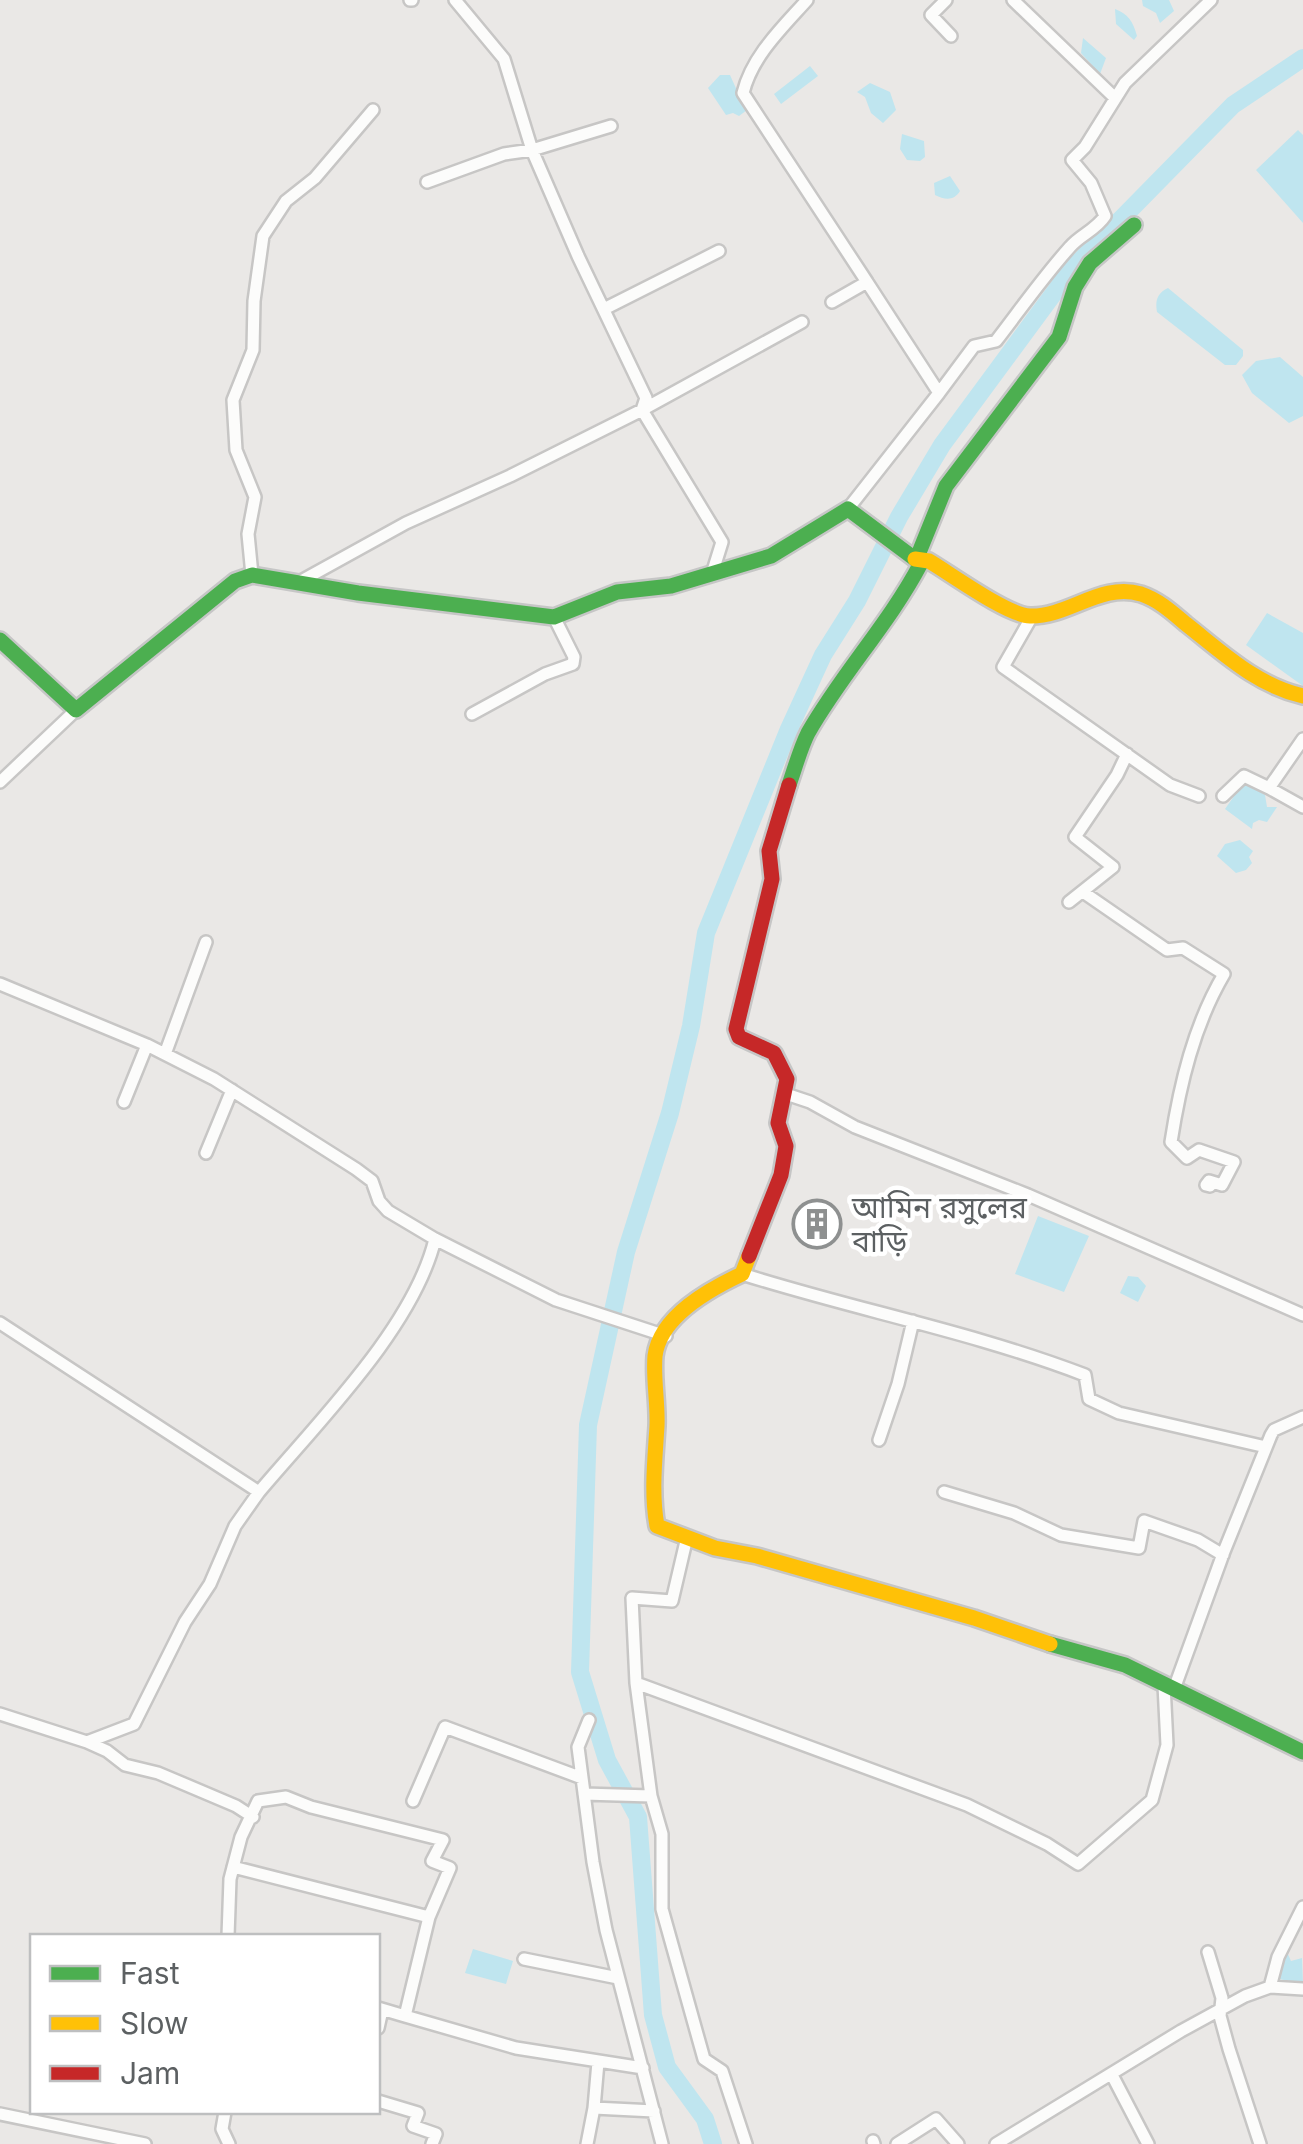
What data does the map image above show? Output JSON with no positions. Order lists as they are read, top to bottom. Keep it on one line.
{"places":{"building":["আমিন রসুলের বাড়ি"]},"legend":["Fast","Slow","Jam"]}
